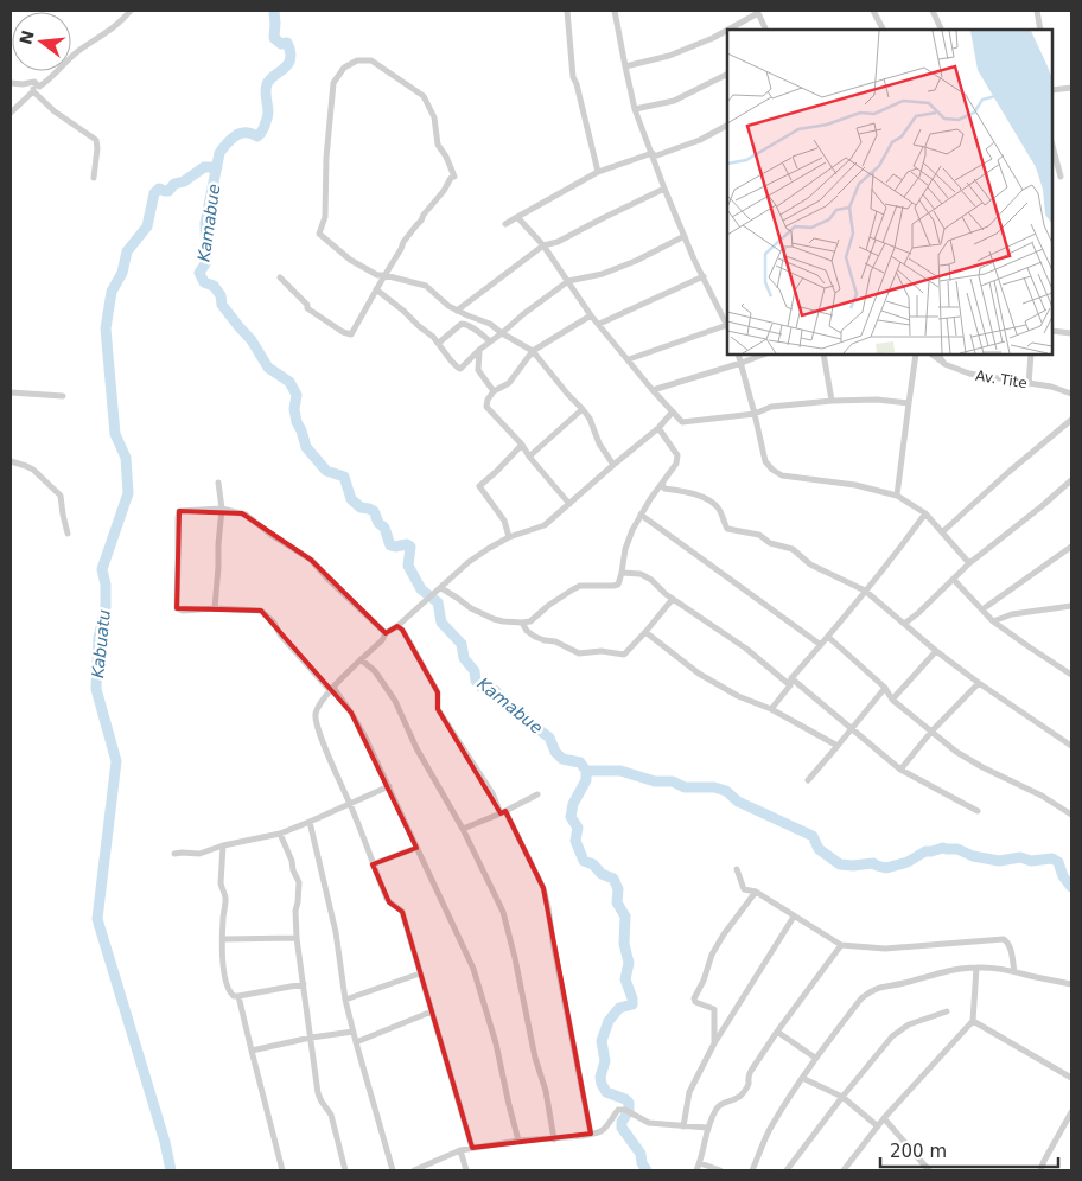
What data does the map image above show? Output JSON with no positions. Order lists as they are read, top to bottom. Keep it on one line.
{"streets":{"street":["Av. Tite"]},"water":["Kamabue","Kabuatu"],"scale_bar":"200 m","north":"left"}
